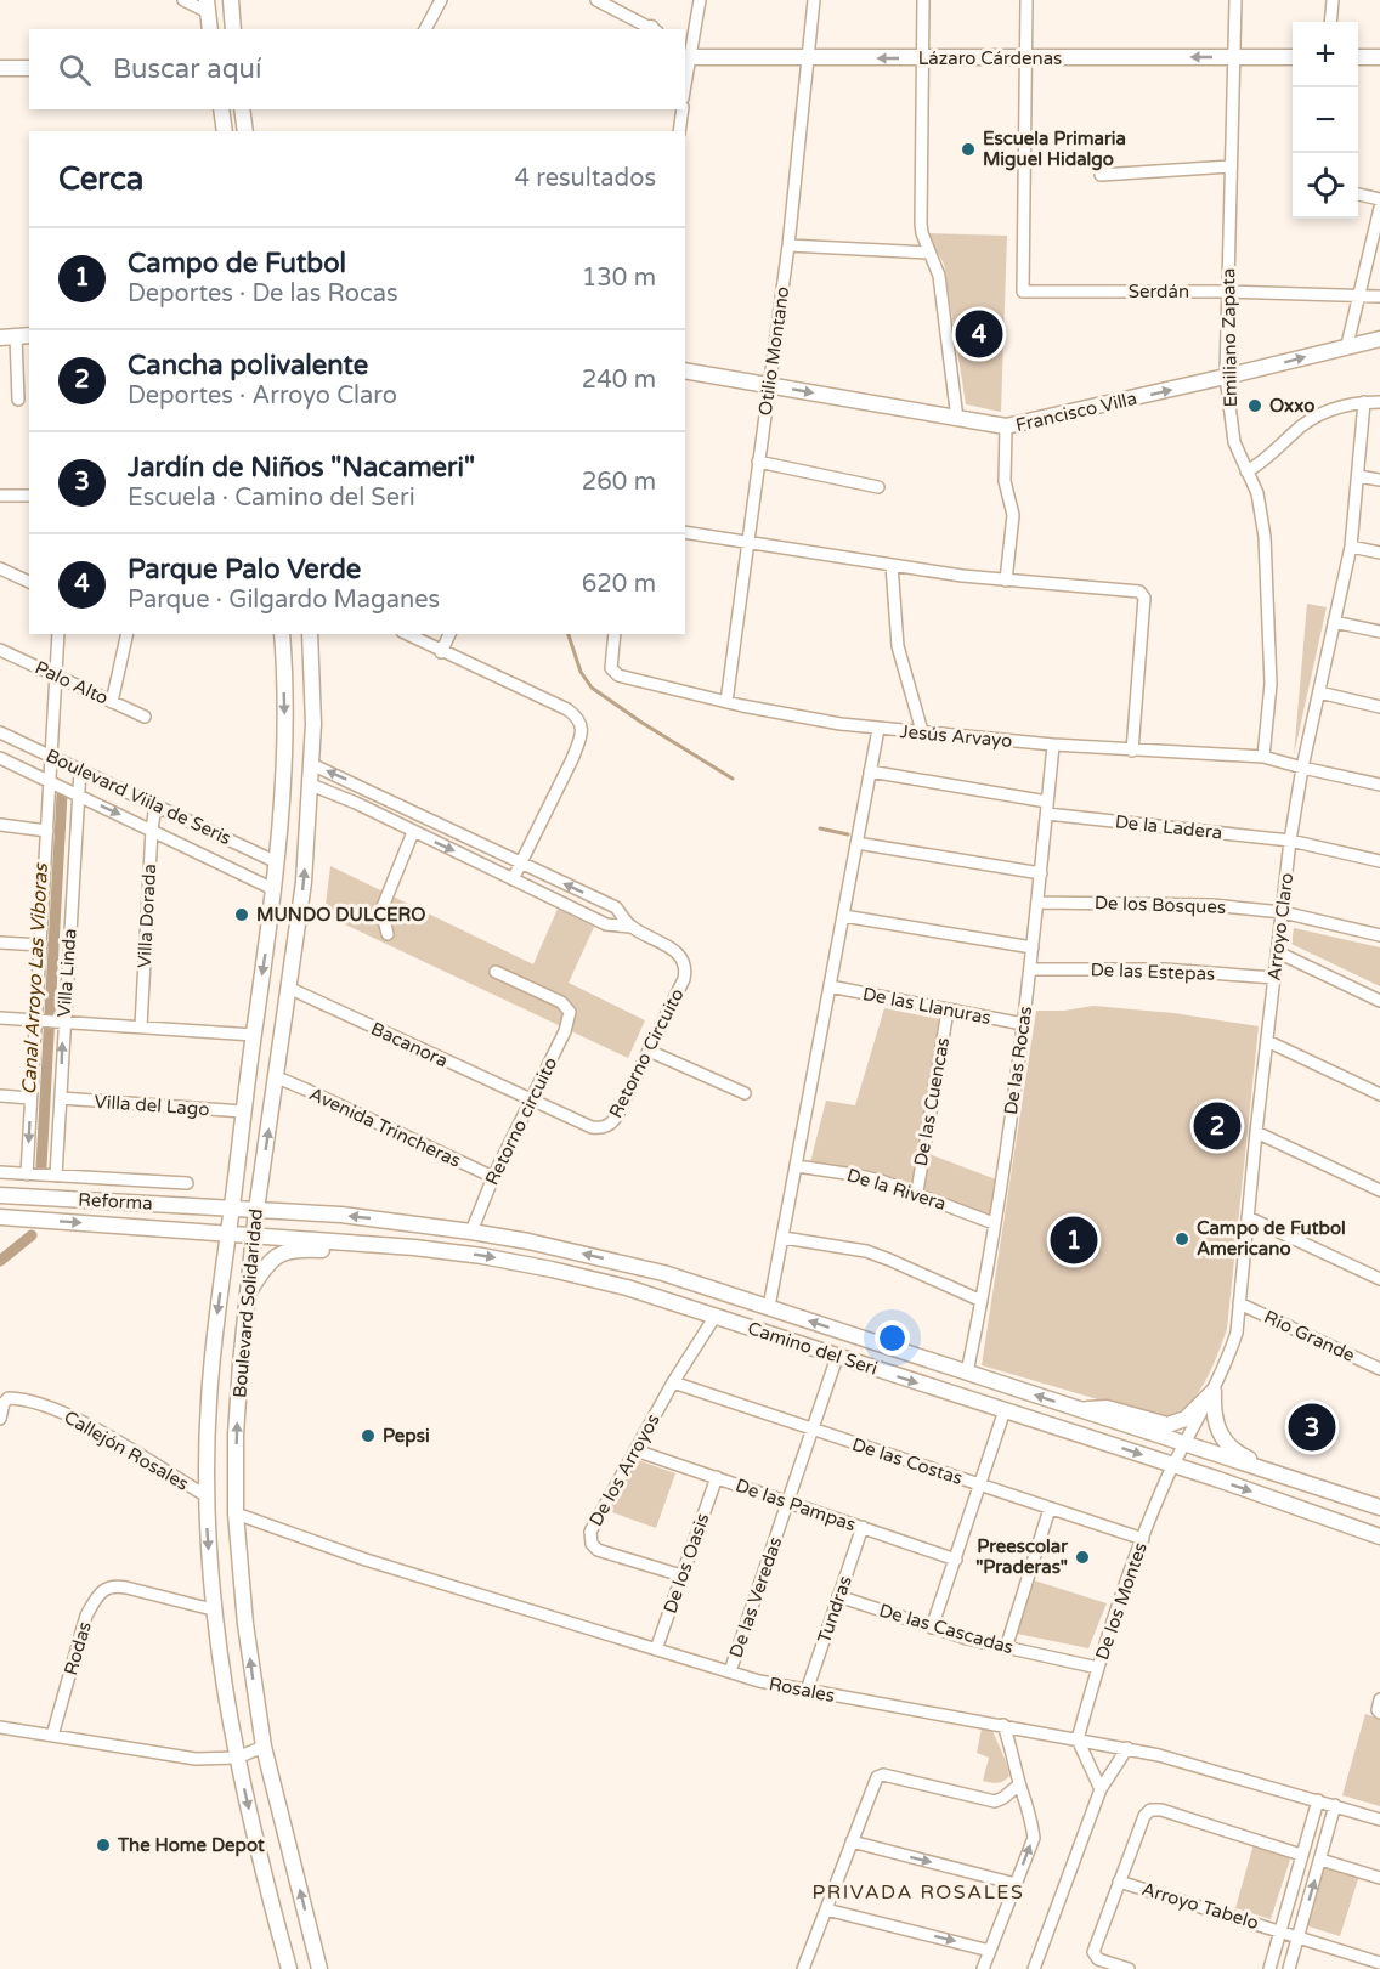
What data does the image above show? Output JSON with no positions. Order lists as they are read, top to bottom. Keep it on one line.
{"streets":{"main road":["Lázaro Cárdenas","Francisco Villa","Reforma","Boulevard Solidaridad","Camino del Seri"],"street":["Serdán","Emiliano Zapata","Otilio Montano","Palo Alto","Jesús Arvayo","Boulevard Viila de Seris","De la Ladera","De los Bosques","Villa Dorada","Arroyo Claro","De las Estepas","Villa Linda","De las Llanuras","Bacanora","Retorno Circuito","De las Rocas","De las Cuencas","Villa del Lago","Retorno circuito","Avenida Trincheras","De la Rivera","Rio Grande","Callejón Rosales","De las Costas","De los Arroyos","De las Pampas","De los Oasis","De las Veredas","De los Montes","Tundras","De las Cascadas","Rodas","Rosales","Arroyo Tabelo"]},"crossings":[["Lázaro Cárdenas","Serdán"],["Lázaro Cárdenas","Emiliano Zapata"],["Lázaro Cárdenas","Otilio Montano"],["Serdán","Emiliano Zapata"],["Emiliano Zapata","Francisco Villa"],["Emiliano Zapata","Jesús Arvayo"],["Otilio Montano","Francisco Villa"],["Otilio Montano","Jesús Arvayo"],["Palo Alto","Villa Linda"],["Jesús Arvayo","Arroyo Claro"],["Jesús Arvayo","De las Rocas"],["Boulevard Viila de Seris","Villa Dorada"],["Boulevard Viila de Seris","Villa Linda"],["Boulevard Viila de Seris","Boulevard Solidaridad"],["De la Ladera","Arroyo Claro"],["De la Ladera","De las Rocas"],["De los Bosques","Arroyo Claro"],["De los Bosques","De las Rocas"],["Arroyo Claro","De las Estepas"],["Arroyo Claro","Rio Grande"],["Arroyo Claro","Camino del Seri"],["Arroyo Claro","De los Montes"],["De las Estepas","De las Rocas"],["Villa Linda","Villa del Lago"],["De las Llanuras","De las Rocas"],["De las Llanuras","De las Cuencas"],["Bacanora","Retorno Circuito"],["Bacanora","Retorno circuito"],["Bacanora","Boulevard Solidaridad"],["Retorno Circuito","Retorno circuito"],["De las Rocas","De la Rivera"],["De las Rocas","Camino del Seri"],["De las Cuencas","De la Rivera"],["Villa del Lago","Boulevard Solidaridad"],["Retorno circuito","Avenida Trincheras"],["Retorno circuito","Camino del Seri"],["Avenida Trincheras","Boulevard Solidaridad"],["Reforma","Boulevard Solidaridad"],["Reforma","Camino del Seri"],["Boulevard Solidaridad","Camino del Seri"],["Boulevard Solidaridad","Callejón Rosales"],["Boulevard Solidaridad","Rodas"],["Boulevard Solidaridad","Rosales"],["Camino del Seri","De los Arroyos"],["Camino del Seri","De las Veredas"],["Camino del Seri","De los Montes"],["De las Costas","De los Arroyos"],["De las Costas","De las Veredas"],["De las Costas","De los Montes"],["De los Arroyos","De las Pampas"],["De los Arroyos","De los Oasis"],["De las Pampas","De los Oasis"],["De las Pampas","De las Veredas"],["De las Pampas","Tundras"],["De los Oasis","Rosales"],["De las Veredas","Rosales"],["De los Montes","De las Cascadas"],["De los Montes","Rosales"],["Tundras","De las Cascadas"],["Tundras","Rosales"]],"one_way":["Lázaro Cárdenas","Francisco Villa"],"districts":["PRIVADA ROSALES"],"water":["Canal Arroyo Las Viboras"],"places":["Escuela Primaria Miguel Hidalgo","Oxxo","MUNDO DULCERO","Campo de Futbol Americano","Pepsi","Preescolar \"Praderas\"","The Home Depot"],"page":{"map_buttons":["+","−"],"search":"Buscar aquí","heading":["Cerca","4 resultados"],"list":[{"mark":"1","name":"Campo de Futbol","note":"Deportes · De las Rocas","value":"130 m"},{"mark":"2","name":"Cancha polivalente","note":"Deportes · Arroyo Claro","value":"240 m"},{"mark":"3","name":"Jardín de Niños \"Nacameri\"","note":"Escuela · Camino del Seri","value":"260 m"},{"mark":"4","name":"Parque Palo Verde","note":"Parque · Gilgardo Maganes","value":"620 m"}],"pins":["4","2","1","3"]}}
